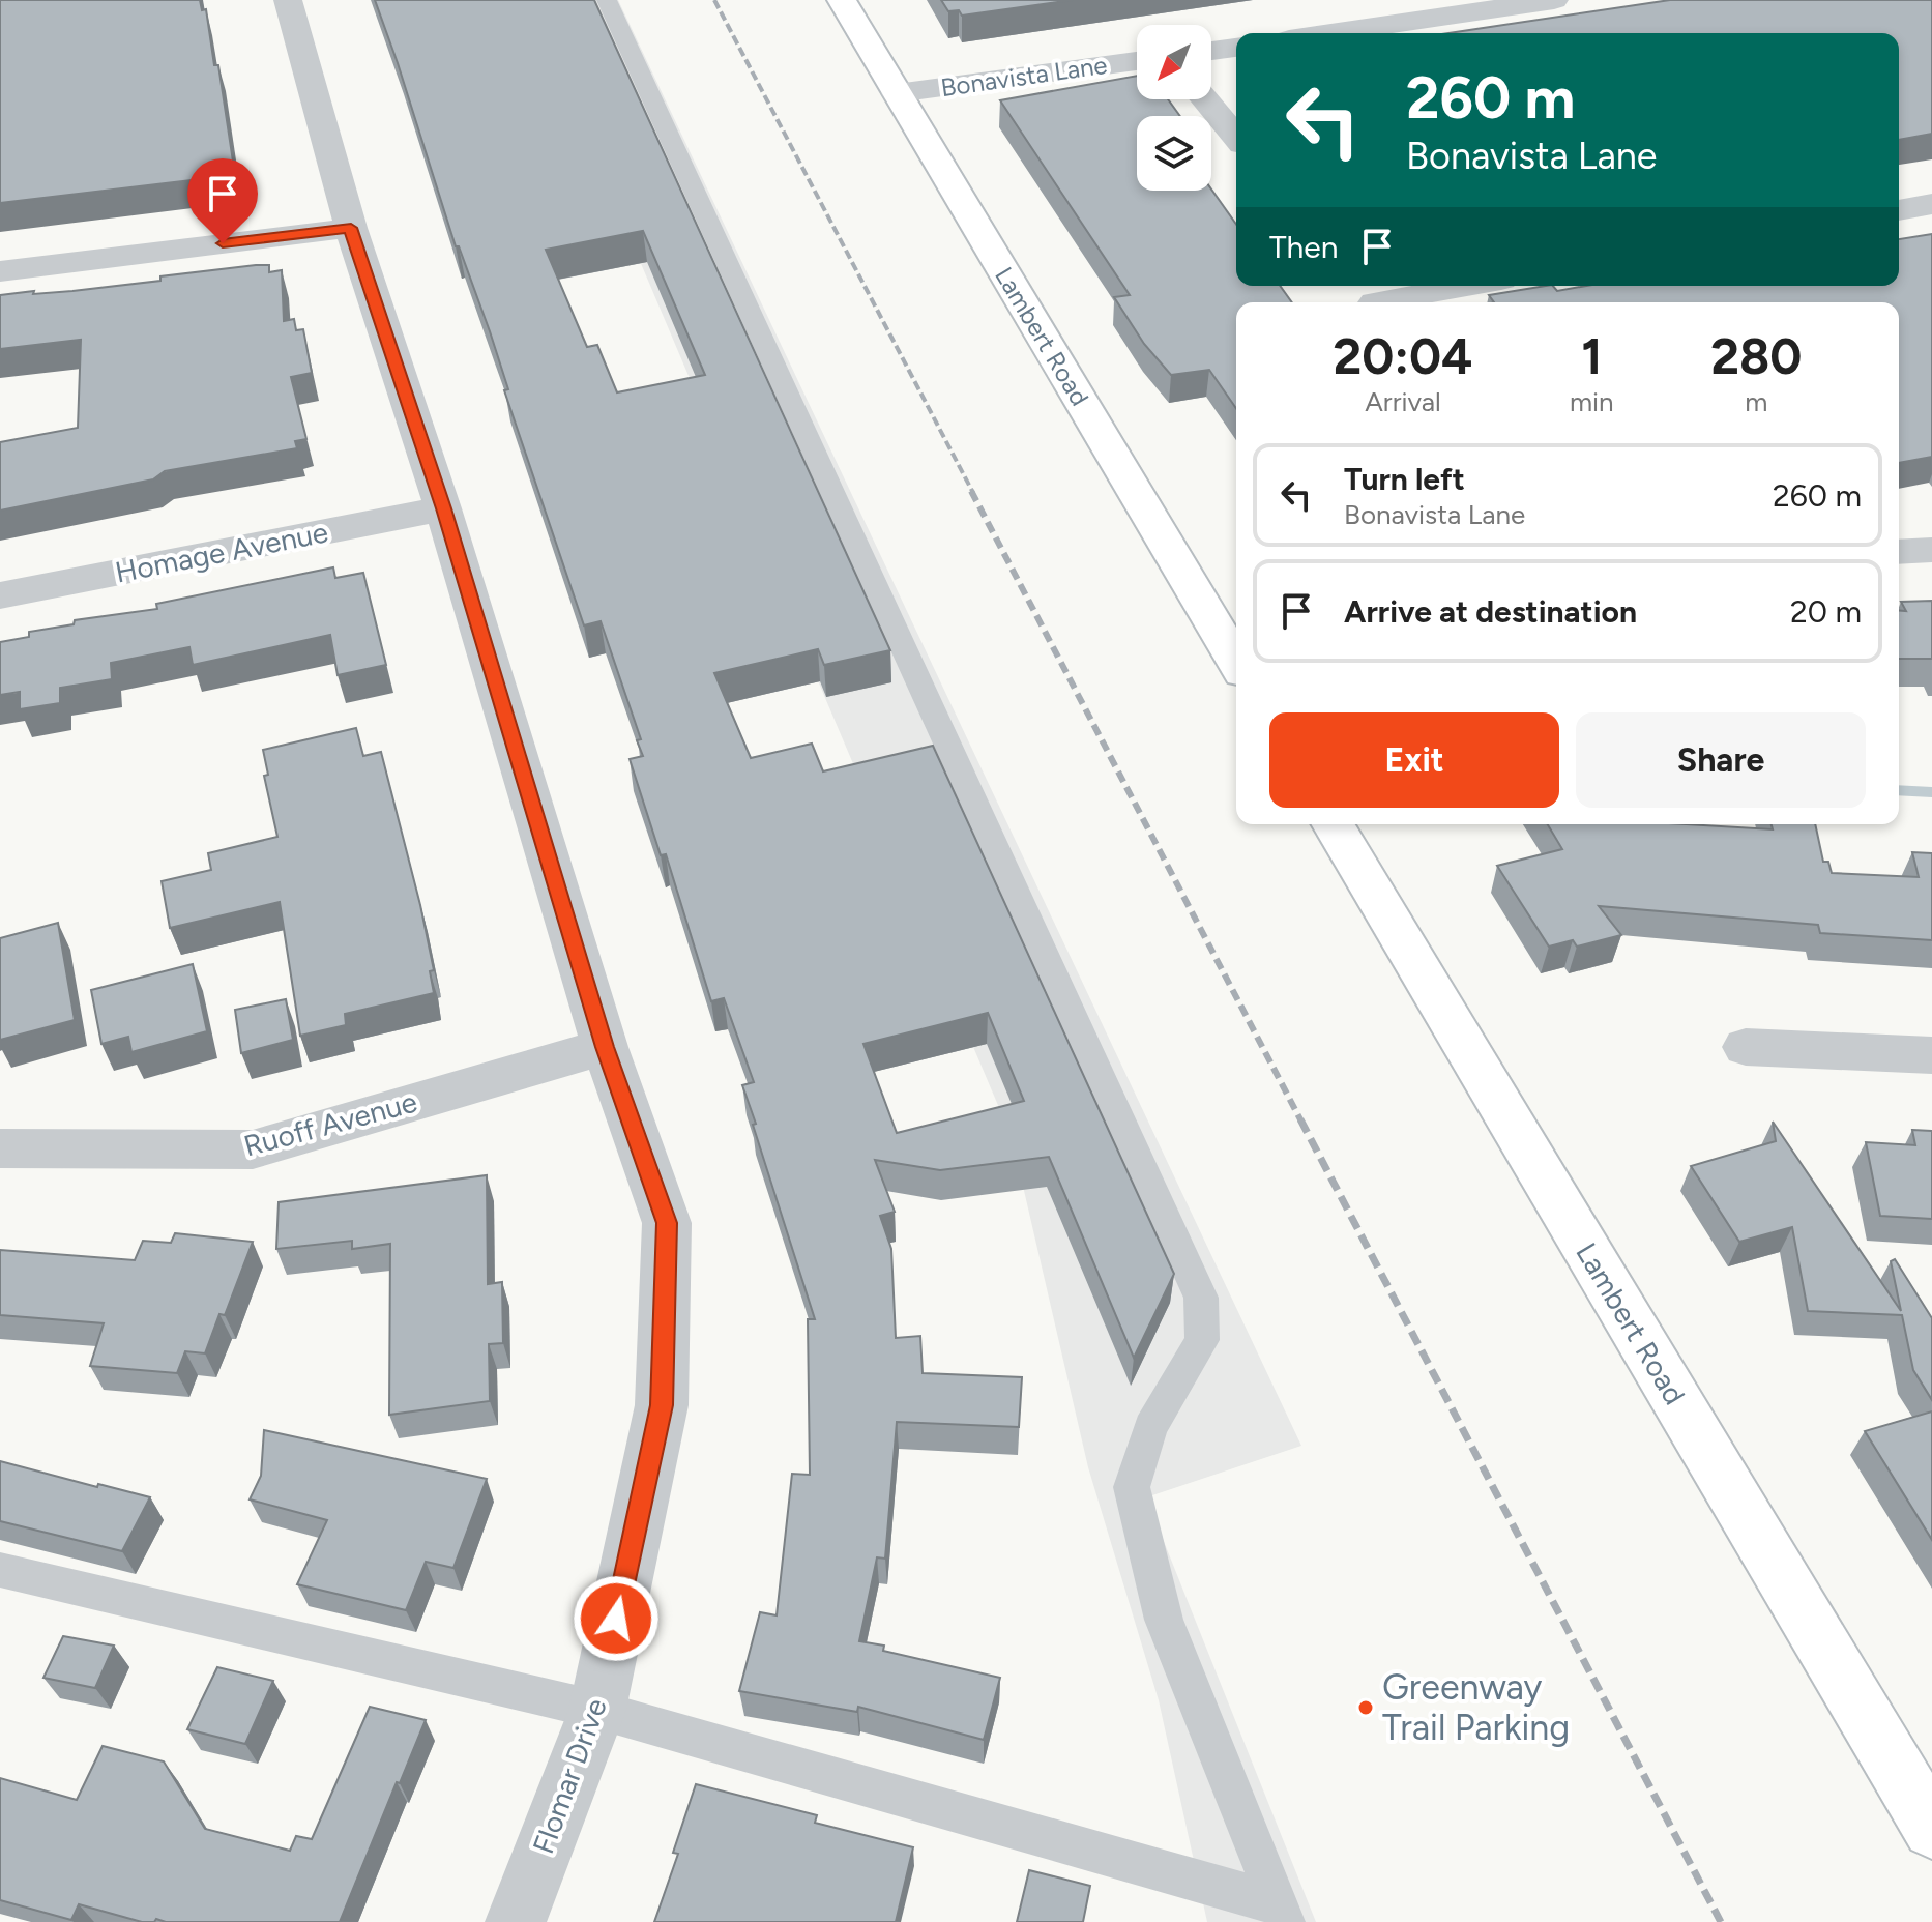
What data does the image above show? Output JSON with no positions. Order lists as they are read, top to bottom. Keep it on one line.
{"streets":{"main road":["Lambert Road"],"street":["Bonavista Lane","Homage Avenue","Ruoff Avenue","Flomar Drive"]},"crossings":[["Bonavista Lane","Lambert Road"],["Homage Avenue","Flomar Drive"],["Ruoff Avenue","Flomar Drive"]],"places":["Greenway Trail Parking"],"north":"bottom left","page":{"turn":["260 m","Bonavista Lane"],"then":"Then","eta":["20:04","Arrival","1","min","280","m"],"list":[{"name":"Turn left","note":"Bonavista Lane","value":"260 m"},{"name":"Arrive at destination","value":"20 m"}],"buttons":["Exit","Share"]}}
